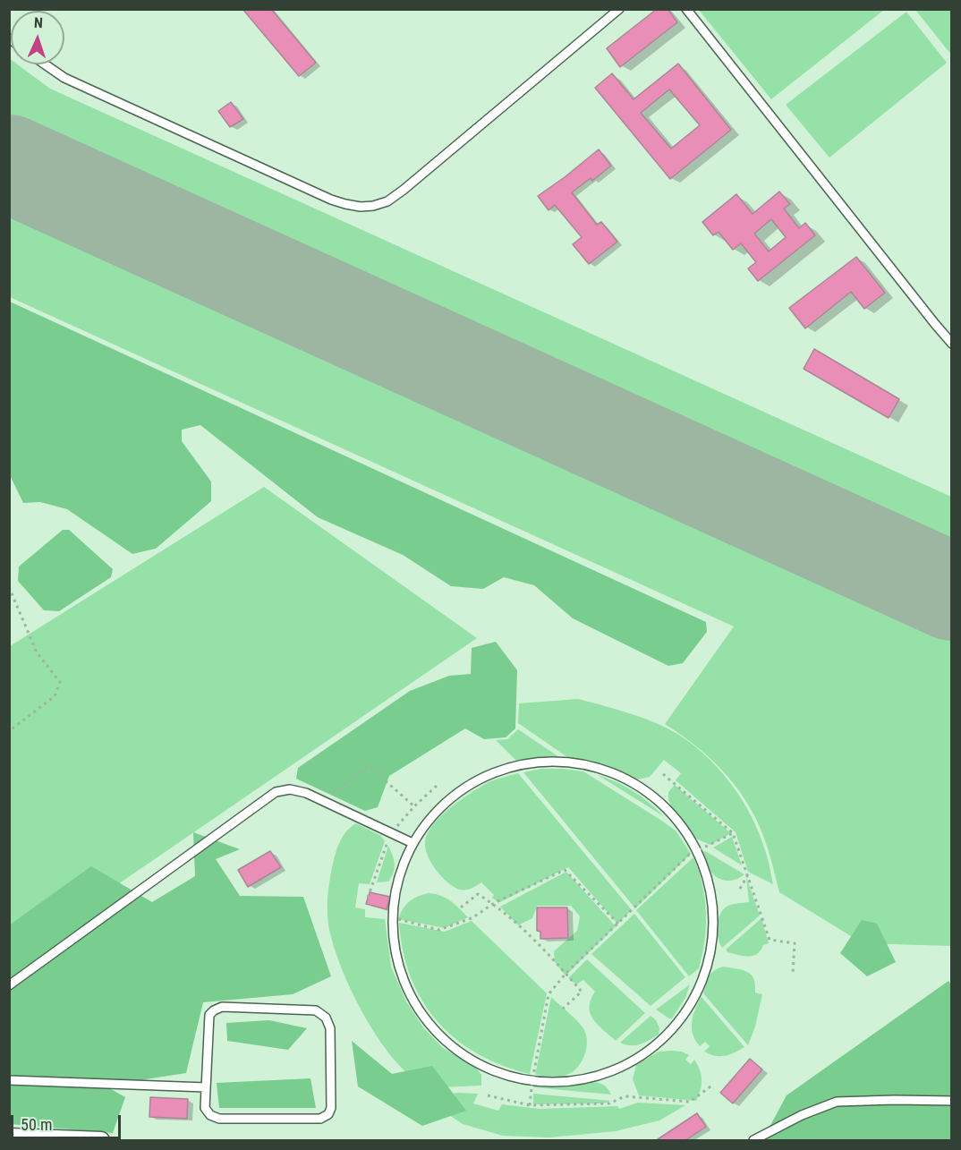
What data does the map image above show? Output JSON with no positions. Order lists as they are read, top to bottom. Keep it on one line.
{"scale_bar":"50 m","north":"top"}
